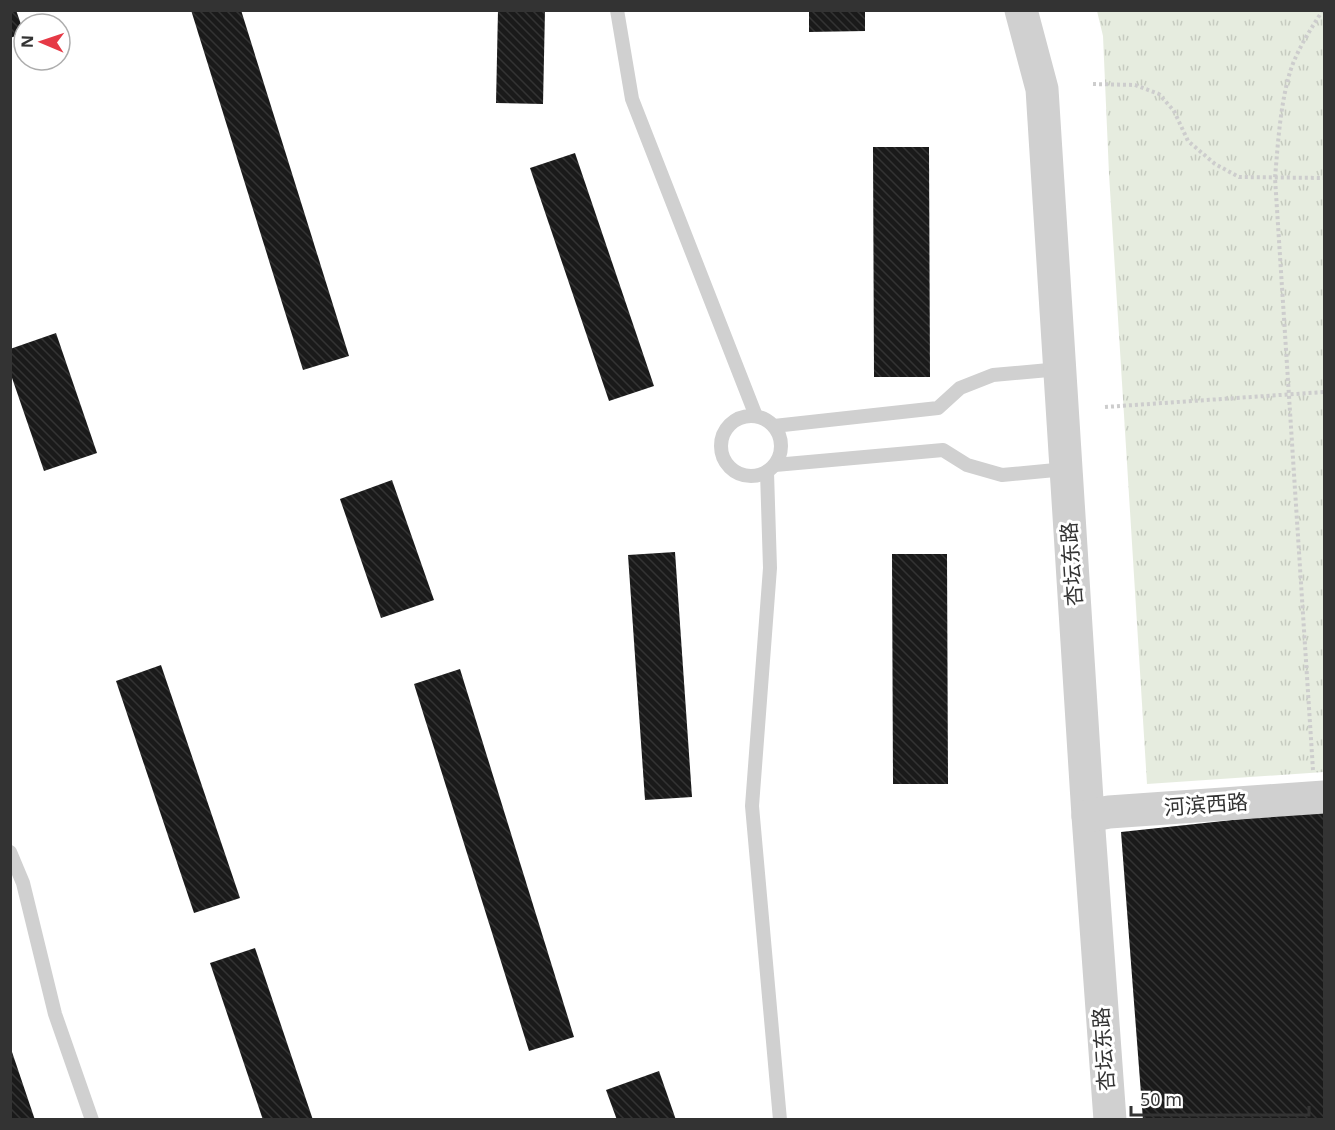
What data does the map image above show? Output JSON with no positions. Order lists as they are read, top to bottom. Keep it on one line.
{"streets":{"street":["杏坛东路","河滨西路"]},"crossings":[["杏坛东路","河滨西路"]],"scale_bar":"50 m","north":"left"}
